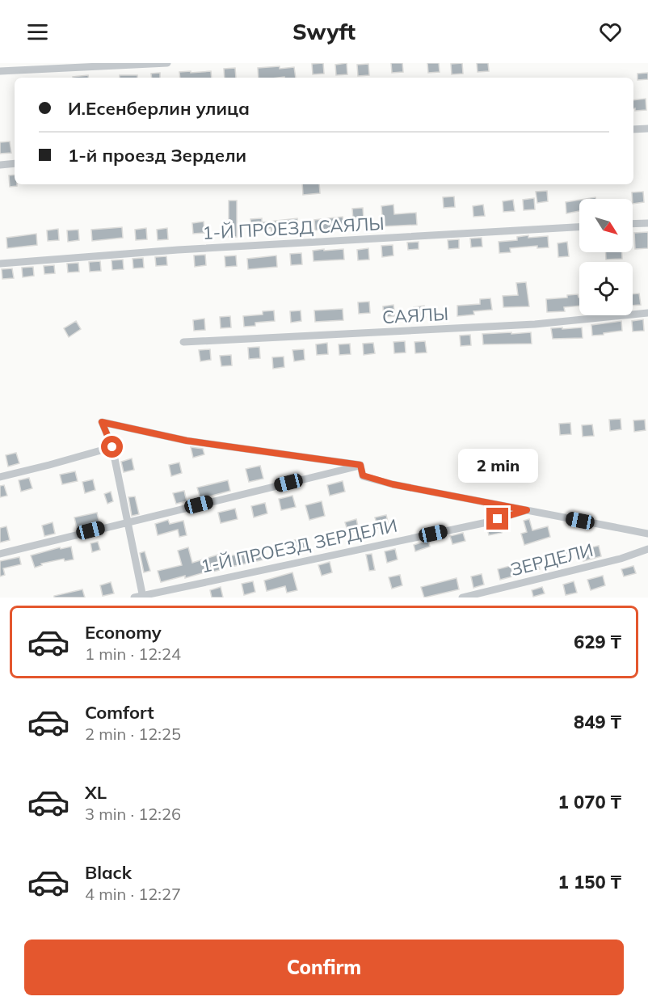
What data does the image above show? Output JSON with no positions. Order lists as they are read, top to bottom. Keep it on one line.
{"streets":{"street":["1-Й ПРОЕЗД САЯЛЫ","САЯЛЫ","1-Й ПРОЕЗД ЗЕРДЕЛИ","ЗЕРДЕЛИ"]},"north":"bottom right","page":{"header":"Swyft","banner":["И.Есенберлин улица","1-й проезд Зердели"],"bubble":"2 min","list":[{"name":"Economy","note":"1 min · 12:24","value":"629 ₸"},{"name":"Comfort","note":"2 min · 12:25","value":"849 ₸"},{"name":"XL","note":"3 min · 12:26","value":"1 070 ₸"},{"name":"Black","note":"4 min · 12:27","value":"1 150 ₸"}],"buttons":"Confirm"}}
